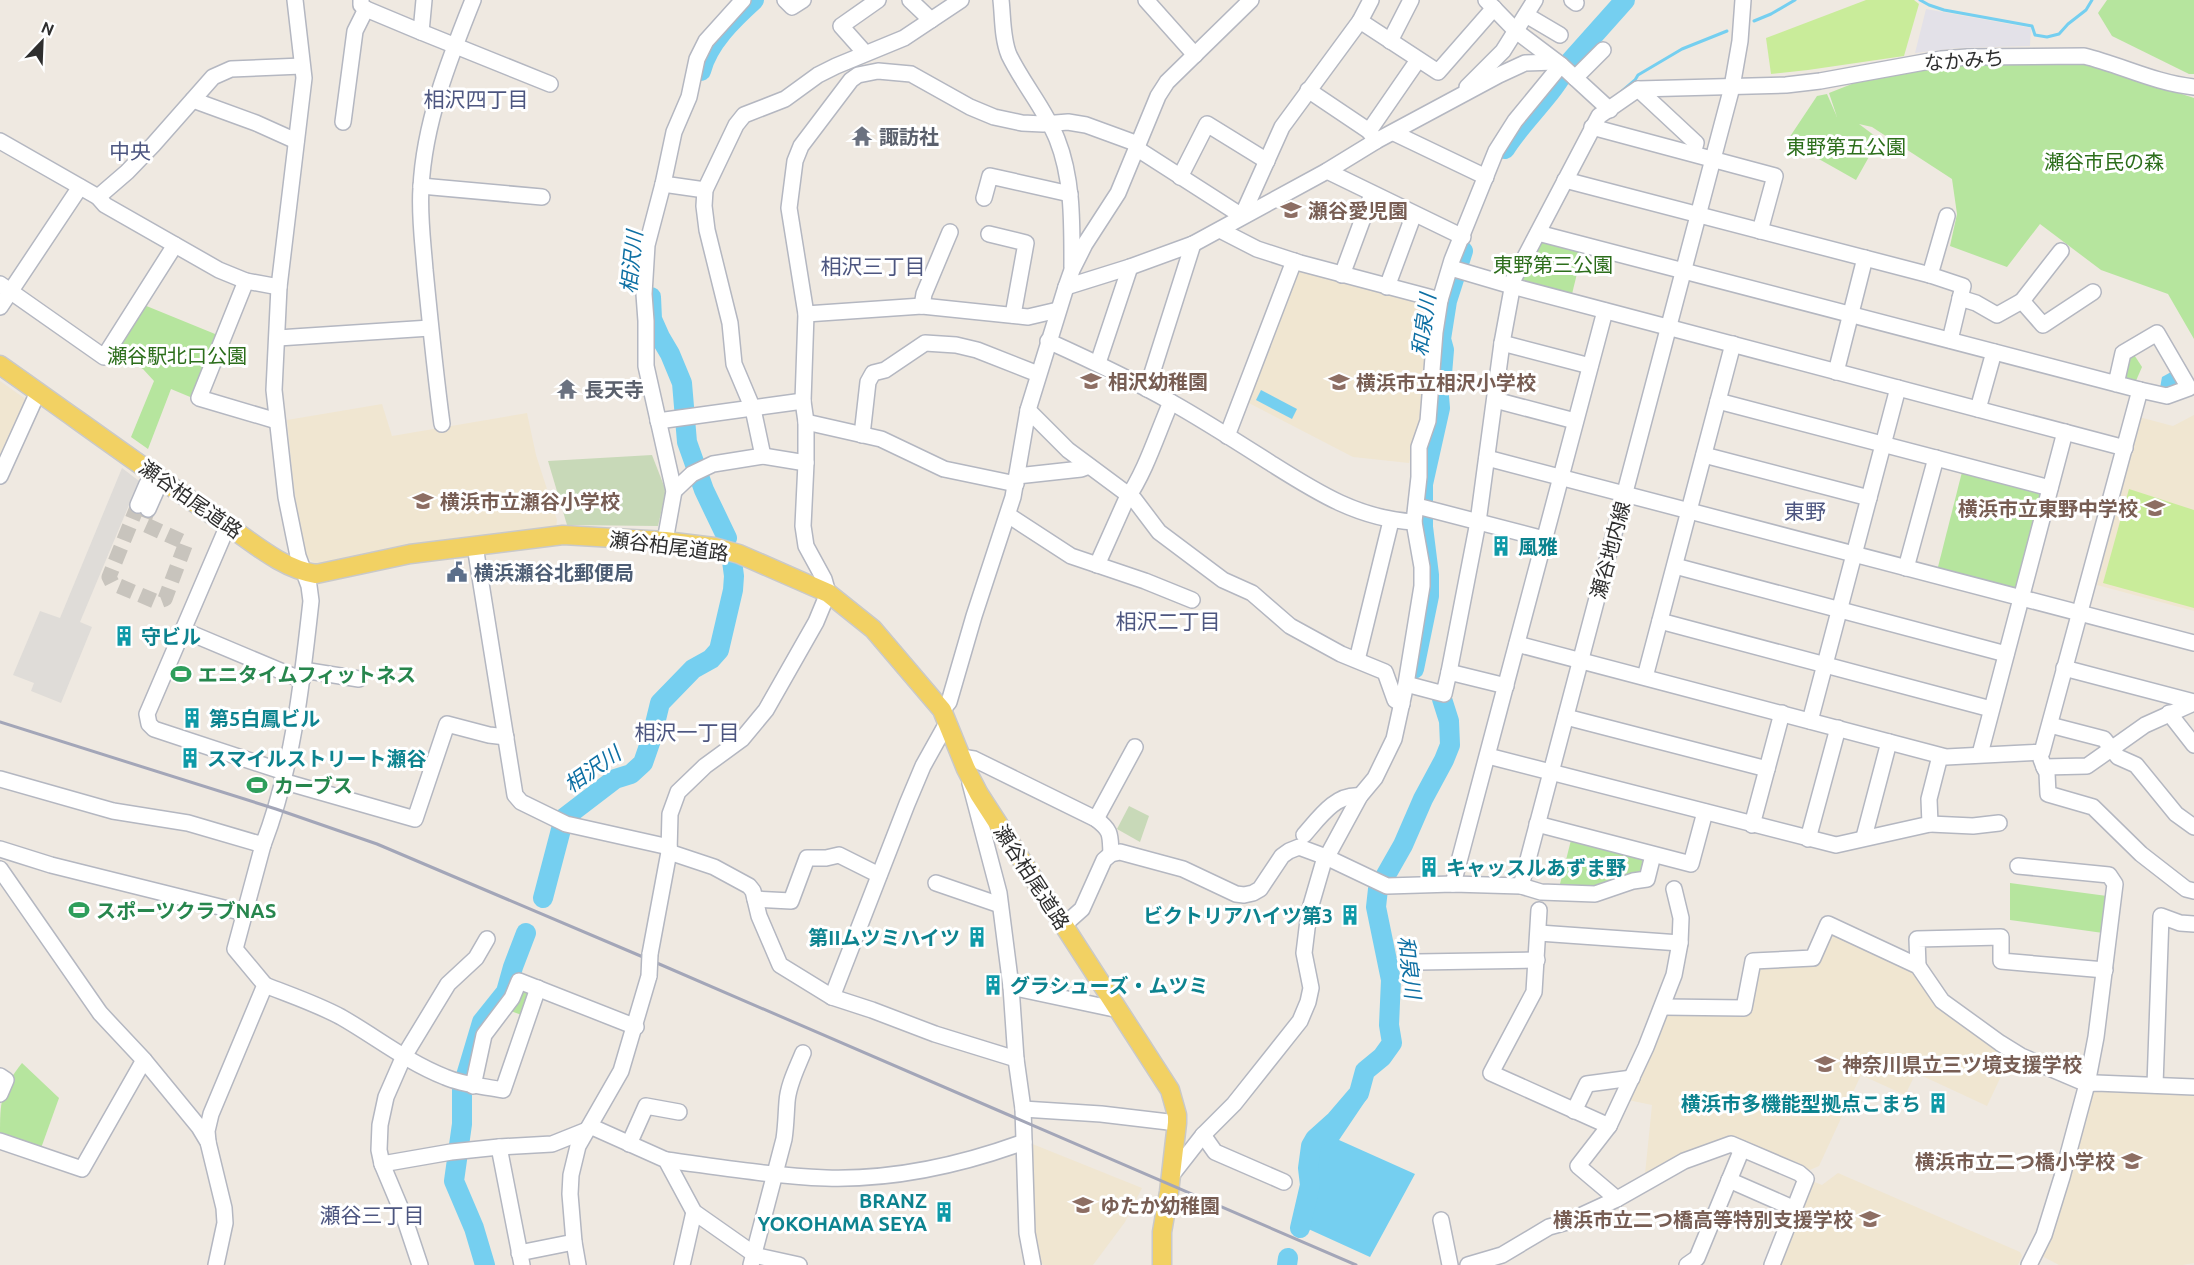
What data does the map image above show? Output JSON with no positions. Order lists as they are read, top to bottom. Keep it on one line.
{"streets":{"main road":["瀬谷柏尾道路"],"street":["なかみち","瀬谷地内線"]},"crossings":[["なかみち","瀬谷地内線"]],"districts":["相沢四丁目","中央","相沢三丁目","東野","相沢二丁目","相沢一丁目","瀬谷三丁目"],"water":["相沢川","和泉川"],"parks":["東野第五公園","瀬谷市民の森","東野第三公園","瀬谷駅北口公園"],"places":{"temple":["諏訪社","長天寺"],"school or university":["瀬谷愛児園","相沢幼稚園","横浜市立相沢小学校","横浜市立瀬谷小学校","横浜市立東野中学校","神奈川県立三ツ境支援学校","横浜市立二つ橋小学校","ゆたか幼稚園","横浜市立二つ橋高等特別支援学校"],"building":["風雅","守ビル","第5白鳳ビル","スマイルストリート瀬谷","キャッスルあずま野","ビクトリアハイツ第3","第IIムツミハイツ","グラシューズ・ムツミ","横浜市多機能型拠点こまち","BRANZ YOKOHAMA SEYA"],"public building":["横浜瀬谷北郵便局"],"sports":["エニタイムフィットネス","カーブス","スポーツクラブNAS"]},"north":"top right"}
